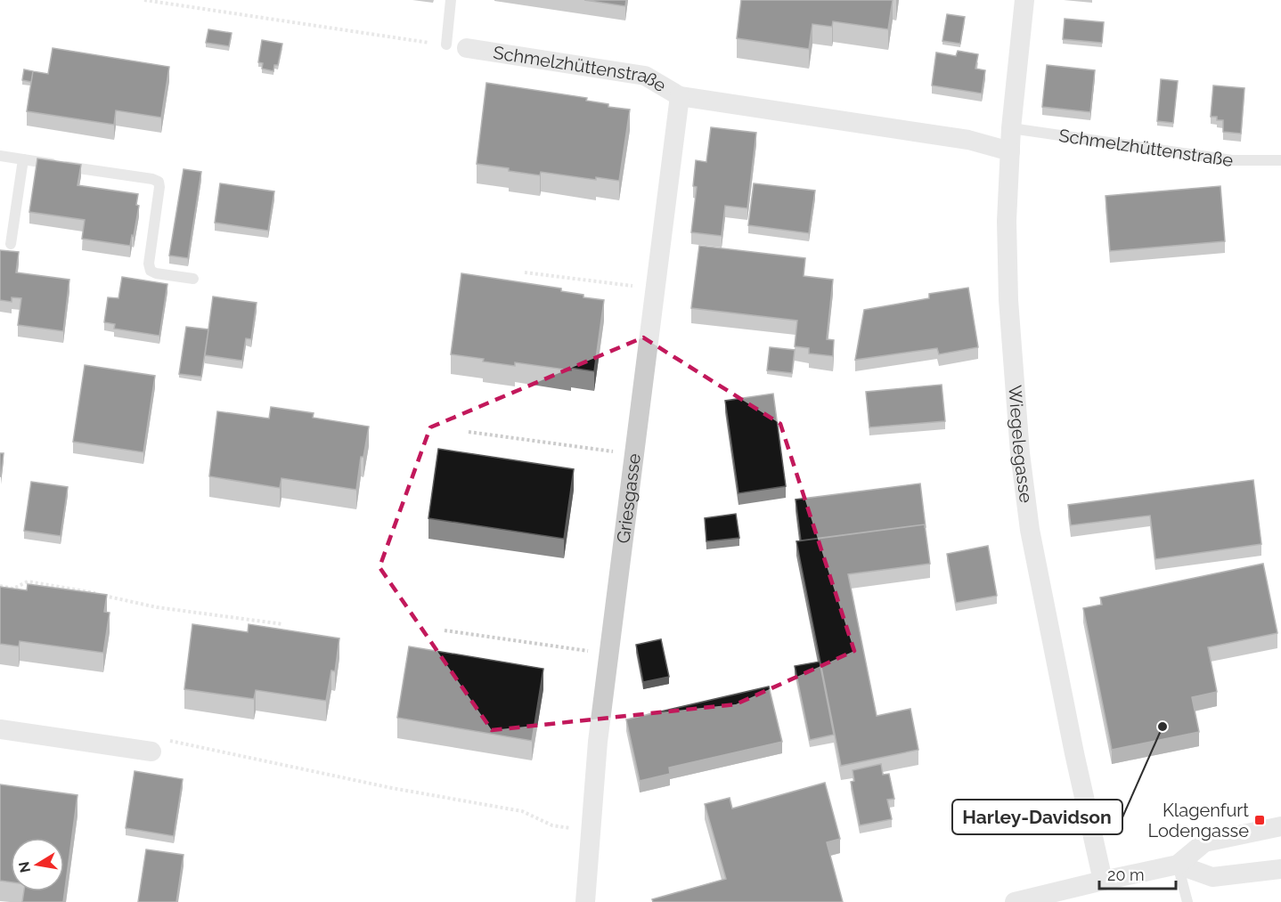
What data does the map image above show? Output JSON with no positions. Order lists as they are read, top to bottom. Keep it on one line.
{"streets":{"street":["Schmelzhüttenstraße","Wiegelegasse","Griesgasse"]},"crossings":[["Schmelzhüttenstraße","Wiegelegasse"],["Schmelzhüttenstraße","Griesgasse"]],"places":{"other":["Harley-Davidson"],"transit":["Klagenfurt Lodengasse"]},"scale_bar":"20 m","north":"left"}
